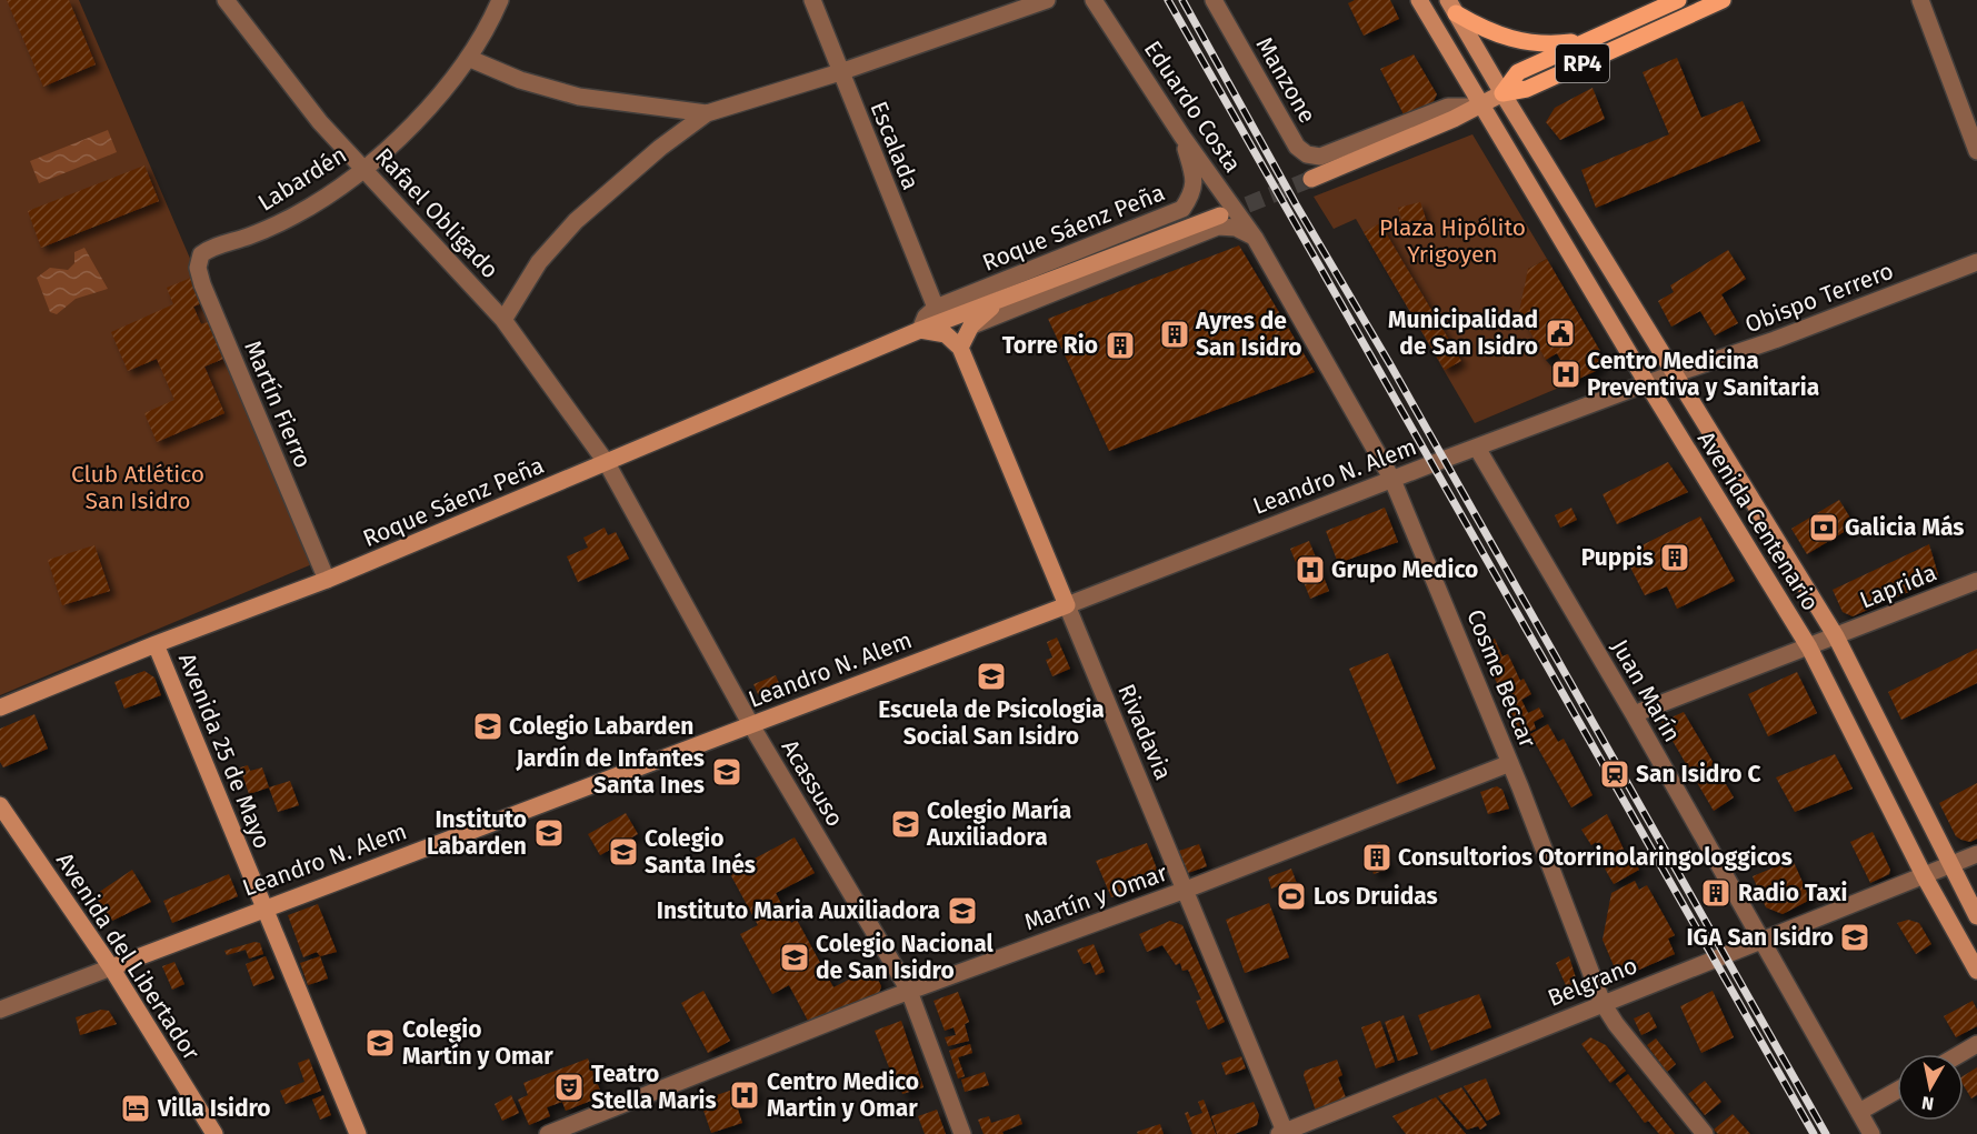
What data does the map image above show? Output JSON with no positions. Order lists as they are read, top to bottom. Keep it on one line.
{"streets":{"main road":["RP4","Roque Sáenz Peña","Leandro N. Alem","Avenida Centenario","Rivadavia","Avenida 25 de Mayo","Avenida del Libertador"],"street":["Manzone","Eduardo Costa","Escalada","Labardén","Rafael Obligado","Obispo Terrero","Martín Fierro","Laprida","Cosme Beccar","Juan Marín","Acassuso","Martín y Omar","Belgrano"]},"crossings":[["RP4","Manzone"],["RP4","Avenida Centenario"],["Manzone","Avenida Centenario"],["Eduardo Costa","Roque Sáenz Peña"],["Eduardo Costa","Cosme Beccar"],["Escalada","Roque Sáenz Peña"],["Labardén","Rafael Obligado"],["Labardén","Martín Fierro"],["Rafael Obligado","Roque Sáenz Peña"],["Rafael Obligado","Acassuso"],["Roque Sáenz Peña","Martín Fierro"],["Roque Sáenz Peña","Avenida 25 de Mayo"],["Roque Sáenz Peña","Acassuso"],["Obispo Terrero","Leandro N. Alem"],["Obispo Terrero","Avenida Centenario"],["Leandro N. Alem","Avenida Centenario"],["Leandro N. Alem","Cosme Beccar"],["Leandro N. Alem","Juan Marín"],["Leandro N. Alem","Rivadavia"],["Leandro N. Alem","Avenida 25 de Mayo"],["Leandro N. Alem","Acassuso"],["Leandro N. Alem","Avenida del Libertador"],["Avenida Centenario","Laprida"],["Avenida Centenario","Belgrano"],["Cosme Beccar","Martín y Omar"],["Cosme Beccar","Belgrano"],["Juan Marín","Belgrano"],["Rivadavia","Martín y Omar"],["Rivadavia","Belgrano"],["Acassuso","Martín y Omar"]],"parks":["Plaza Hipólito Yrigoyen","Club Atlético San Isidro"],"places":{"public building":["Municipalidad de San Isidro"],"building":["Ayres de San Isidro","Torre Rio","Puppis","Consultorios Otorrinolaringologgicos","Radio Taxi"],"hospital":["Centro Medicina Preventiva y Sanitaria","Grupo Medico","Centro Medico Martin y Omar"],"bank":["Galicia Más"],"school or university":["Escuela de Psicologia Social San Isidro","Colegio Labarden","Jardín de Infantes Santa Ines","Colegio María Auxiliadora","Instituto Labarden","Colegio Santa Inés","Instituto Maria Auxiliadora","IGA San Isidro","Colegio Nacional de San Isidro","Colegio Martín y Omar"],"station":["San Isidro C"],"sports":["Los Druidas"],"theatre":["Teatro Stella Maris"],"hotel":["Villa Isidro"]},"north":"bottom"}
